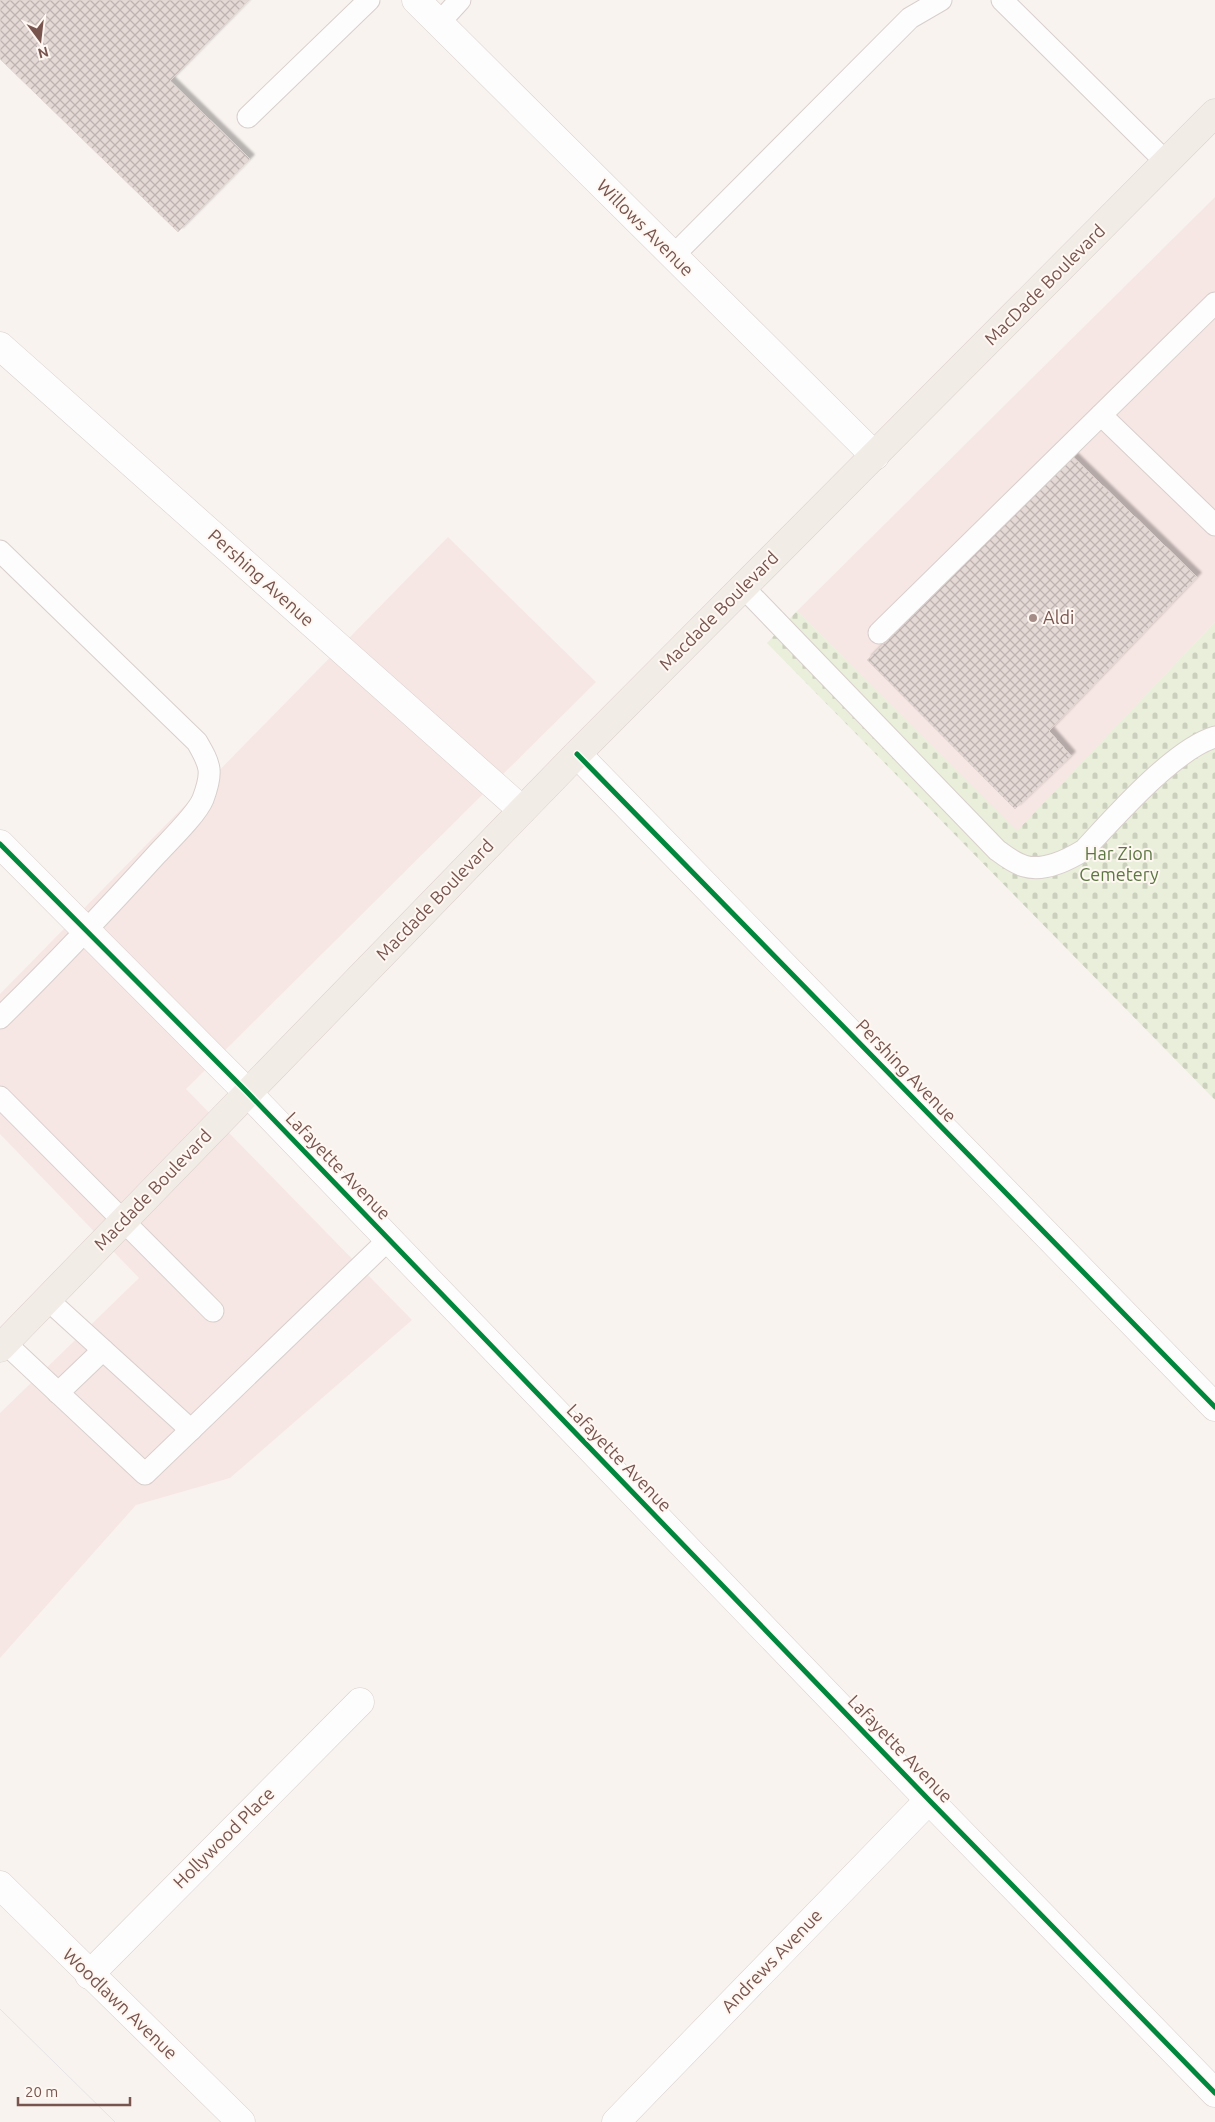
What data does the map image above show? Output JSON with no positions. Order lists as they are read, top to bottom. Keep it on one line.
{"streets":{"main road":["MacDade Boulevard","Macdade Boulevard"],"street":["Willows Avenue","Pershing Avenue","Lafayette Avenue","Hollywood Place","Andrews Avenue","Woodlawn Avenue"]},"crossings":[["Willows Avenue","MacDade Boulevard"],["Willows Avenue","Macdade Boulevard"],["MacDade Boulevard","Macdade Boulevard"],["Pershing Avenue","Macdade Boulevard"],["Macdade Boulevard","Lafayette Avenue"],["Lafayette Avenue","Andrews Avenue"],["Hollywood Place","Woodlawn Avenue"]],"parks":["Har Zion Cemetery"],"places":["Aldi"],"scale_bar":"20 m","north":"bottom"}
